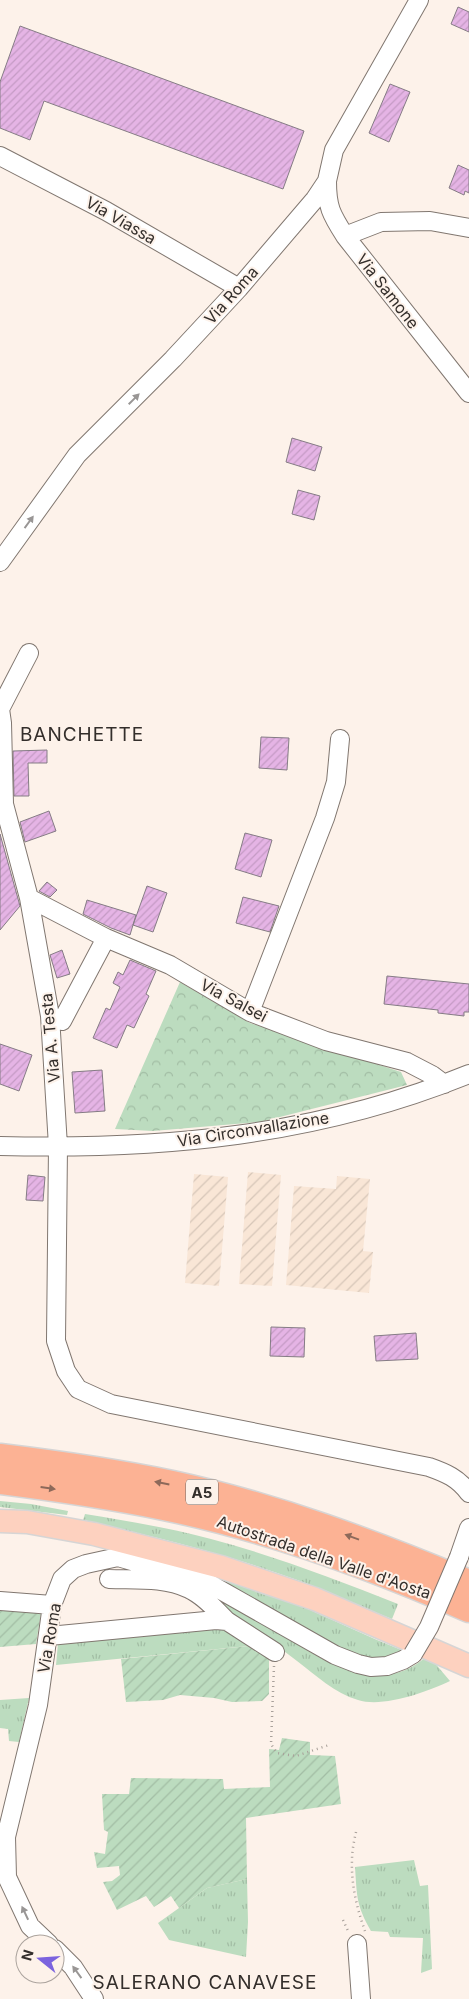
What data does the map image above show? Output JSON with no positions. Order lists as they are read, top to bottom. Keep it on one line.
{"streets":{"highway":["A5","Autostrada della Valle d'Aosta"],"street":["Via Viassa","Via Samone","Via Roma","Via Salsei","Via A. Testa","Via Circonvallazione"]},"crossings":[["Via Viassa","Via Roma"],["Via Samone","Via Roma"],["Via Salsei","Via A. Testa"],["Via Salsei","Via Circonvallazione"],["Via A. Testa","Via Circonvallazione"]],"districts":["BANCHETTE","SALERANO CANAVESE"],"north":"left"}
